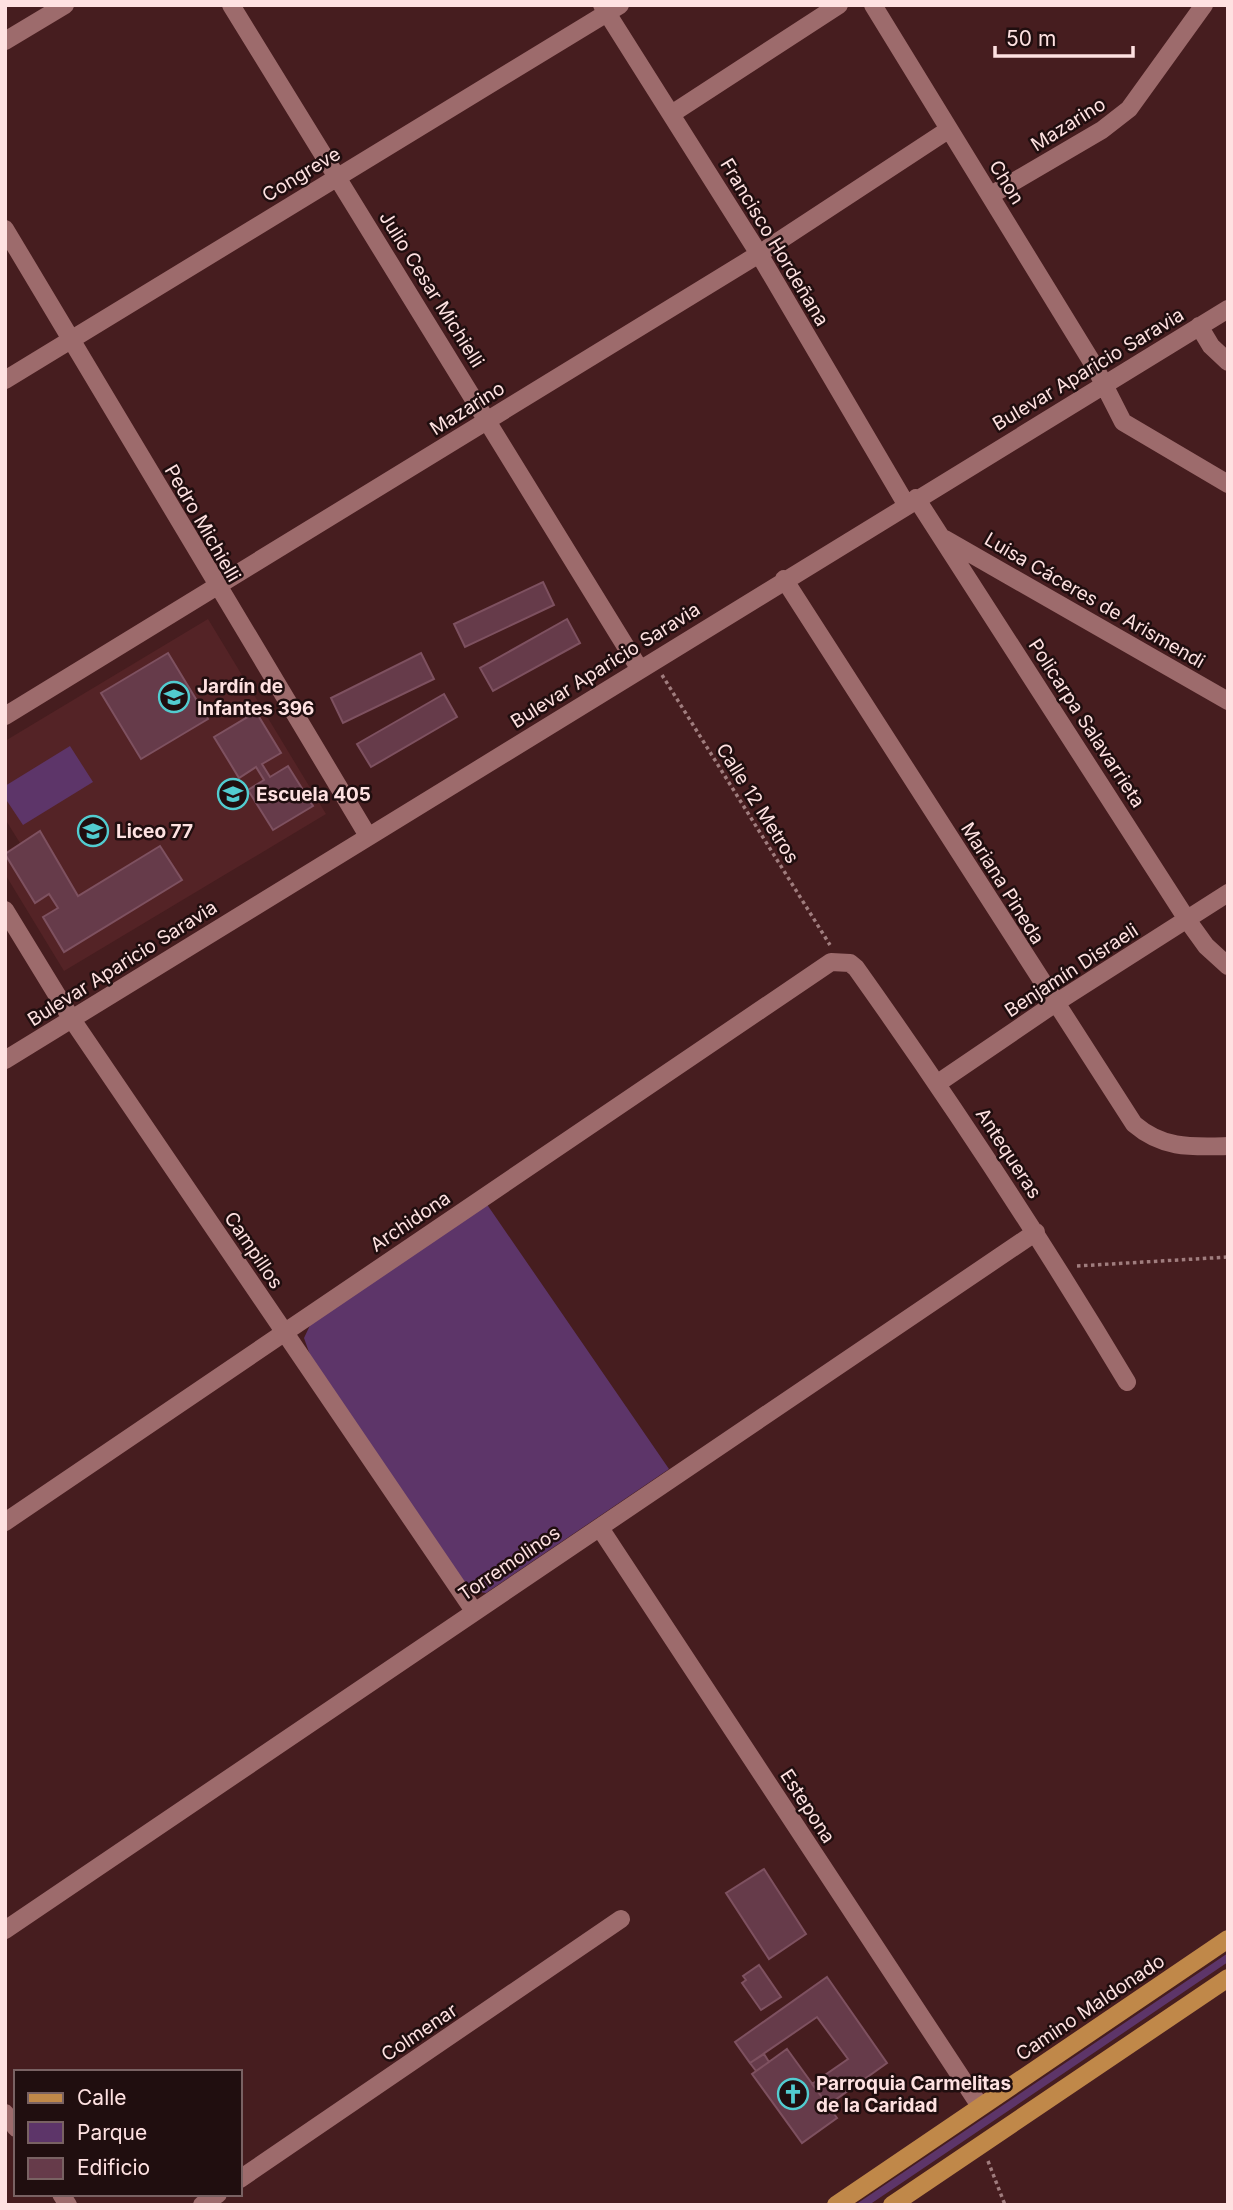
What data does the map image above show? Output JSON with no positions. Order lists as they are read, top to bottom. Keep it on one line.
{"streets":{"main road":["Camino Maldonado"],"street":["Mazarino","Congreve","Chon","Francisco Hordeñana","Julio Cesar Michielli","Bulevar Aparicio Saravia","Pedro Michielli","Luisa Cáceres de Arismendi","Policarpa Salavarrieta","Mariana Pineda","Benjamín Disraeli","Antequeras","Archidona","Campillos","Torremolinos","Estepona","Colmenar"],"path":["Calle 12 Metros"]},"crossings":[["Mazarino","Chon"],["Mazarino","Francisco Hordeñana"],["Mazarino","Julio Cesar Michielli"],["Mazarino","Pedro Michielli"],["Congreve","Francisco Hordeñana"],["Congreve","Julio Cesar Michielli"],["Congreve","Pedro Michielli"],["Chon","Bulevar Aparicio Saravia"],["Francisco Hordeñana","Bulevar Aparicio Saravia"],["Francisco Hordeñana","Policarpa Salavarrieta"],["Julio Cesar Michielli","Bulevar Aparicio Saravia"],["Julio Cesar Michielli","Calle 12 Metros"],["Bulevar Aparicio Saravia","Pedro Michielli"],["Bulevar Aparicio Saravia","Policarpa Salavarrieta"],["Bulevar Aparicio Saravia","Calle 12 Metros"],["Bulevar Aparicio Saravia","Mariana Pineda"],["Bulevar Aparicio Saravia","Campillos"],["Luisa Cáceres de Arismendi","Policarpa Salavarrieta"],["Policarpa Salavarrieta","Benjamín Disraeli"],["Calle 12 Metros","Antequeras"],["Calle 12 Metros","Archidona"],["Mariana Pineda","Benjamín Disraeli"],["Benjamín Disraeli","Antequeras"],["Antequeras","Archidona"],["Antequeras","Torremolinos"],["Archidona","Campillos"],["Campillos","Torremolinos"],["Torremolinos","Estepona"],["Estepona","Camino Maldonado"]],"places":{"school or university":["Jardín de Infantes 396","Escuela 405","Liceo 77"],"church":["Parroquia Carmelitas de la Caridad"]},"legend":["Calle","Parque","Edificio"],"scale_bar":"50 m"}
